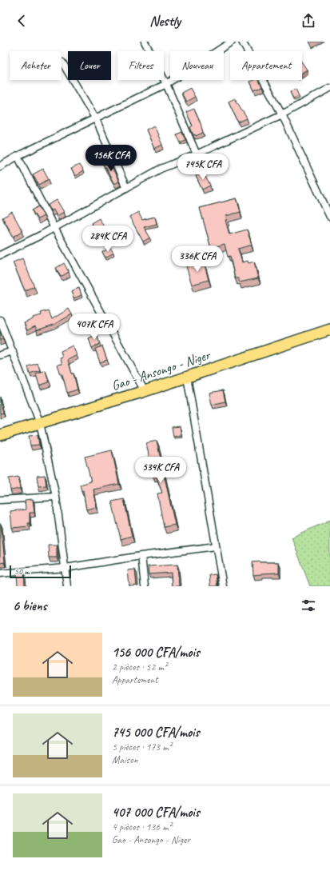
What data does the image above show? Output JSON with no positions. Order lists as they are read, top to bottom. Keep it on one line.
{"streets":{"main road":["Gao - Ansongo - Niger"]},"scale_bar":"50 m","page":{"header":"Nestly","chip":["Acheter","Louer","Filtres","Nouveau","Appartement"],"price":["156K CFA","745K CFA","284K CFA","336K CFA","407K CFA","534K CFA"],"scale":"50 m","heading":"6 biens","list":[{"name":"156 000 CFA/mois","note":"2 pièces · 52 m² · Appartement"},{"name":"745 000 CFA/mois","note":"5 pièces · 173 m² · Maison"},{"name":"407 000 CFA/mois","note":"4 pièces · 136 m² · Gao - Ansongo - Niger"}]}}
